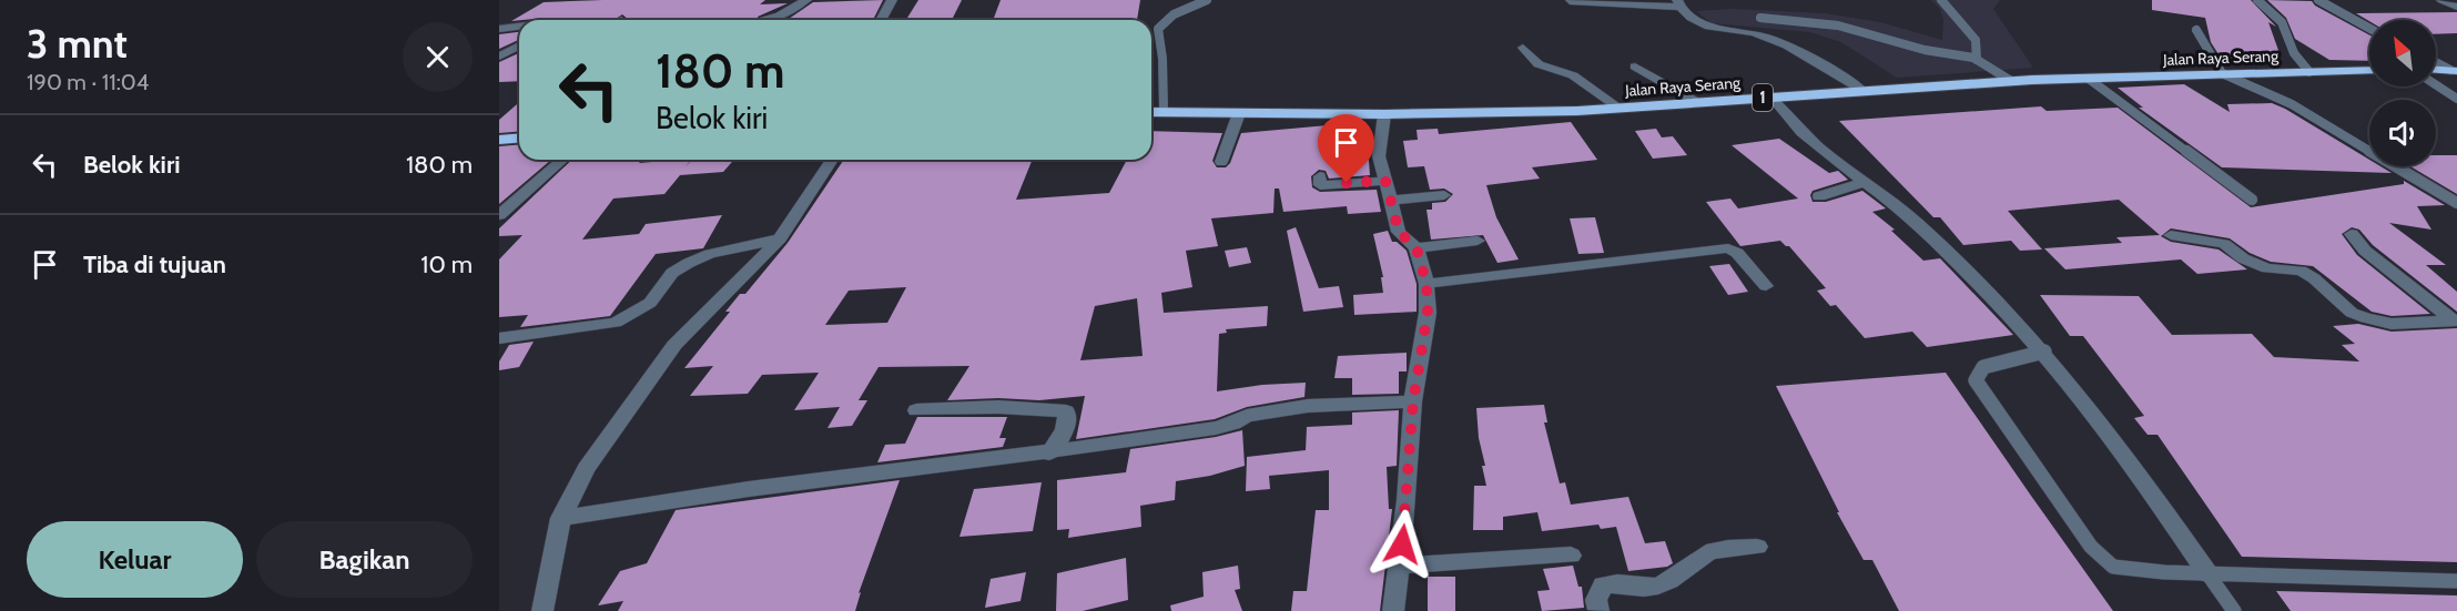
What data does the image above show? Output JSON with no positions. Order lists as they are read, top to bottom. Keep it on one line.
{"streets":{"highway":["Jalan Raya Serang","1"]},"north":"top left","page":{"heading":["3 mnt","190 m · 11:04"],"turn":["180 m","Belok kiri"],"list":[{"name":"Belok kiri","value":"180 m"},{"name":"Tiba di tujuan","value":"10 m"}],"buttons":["Keluar","Bagikan"]}}
